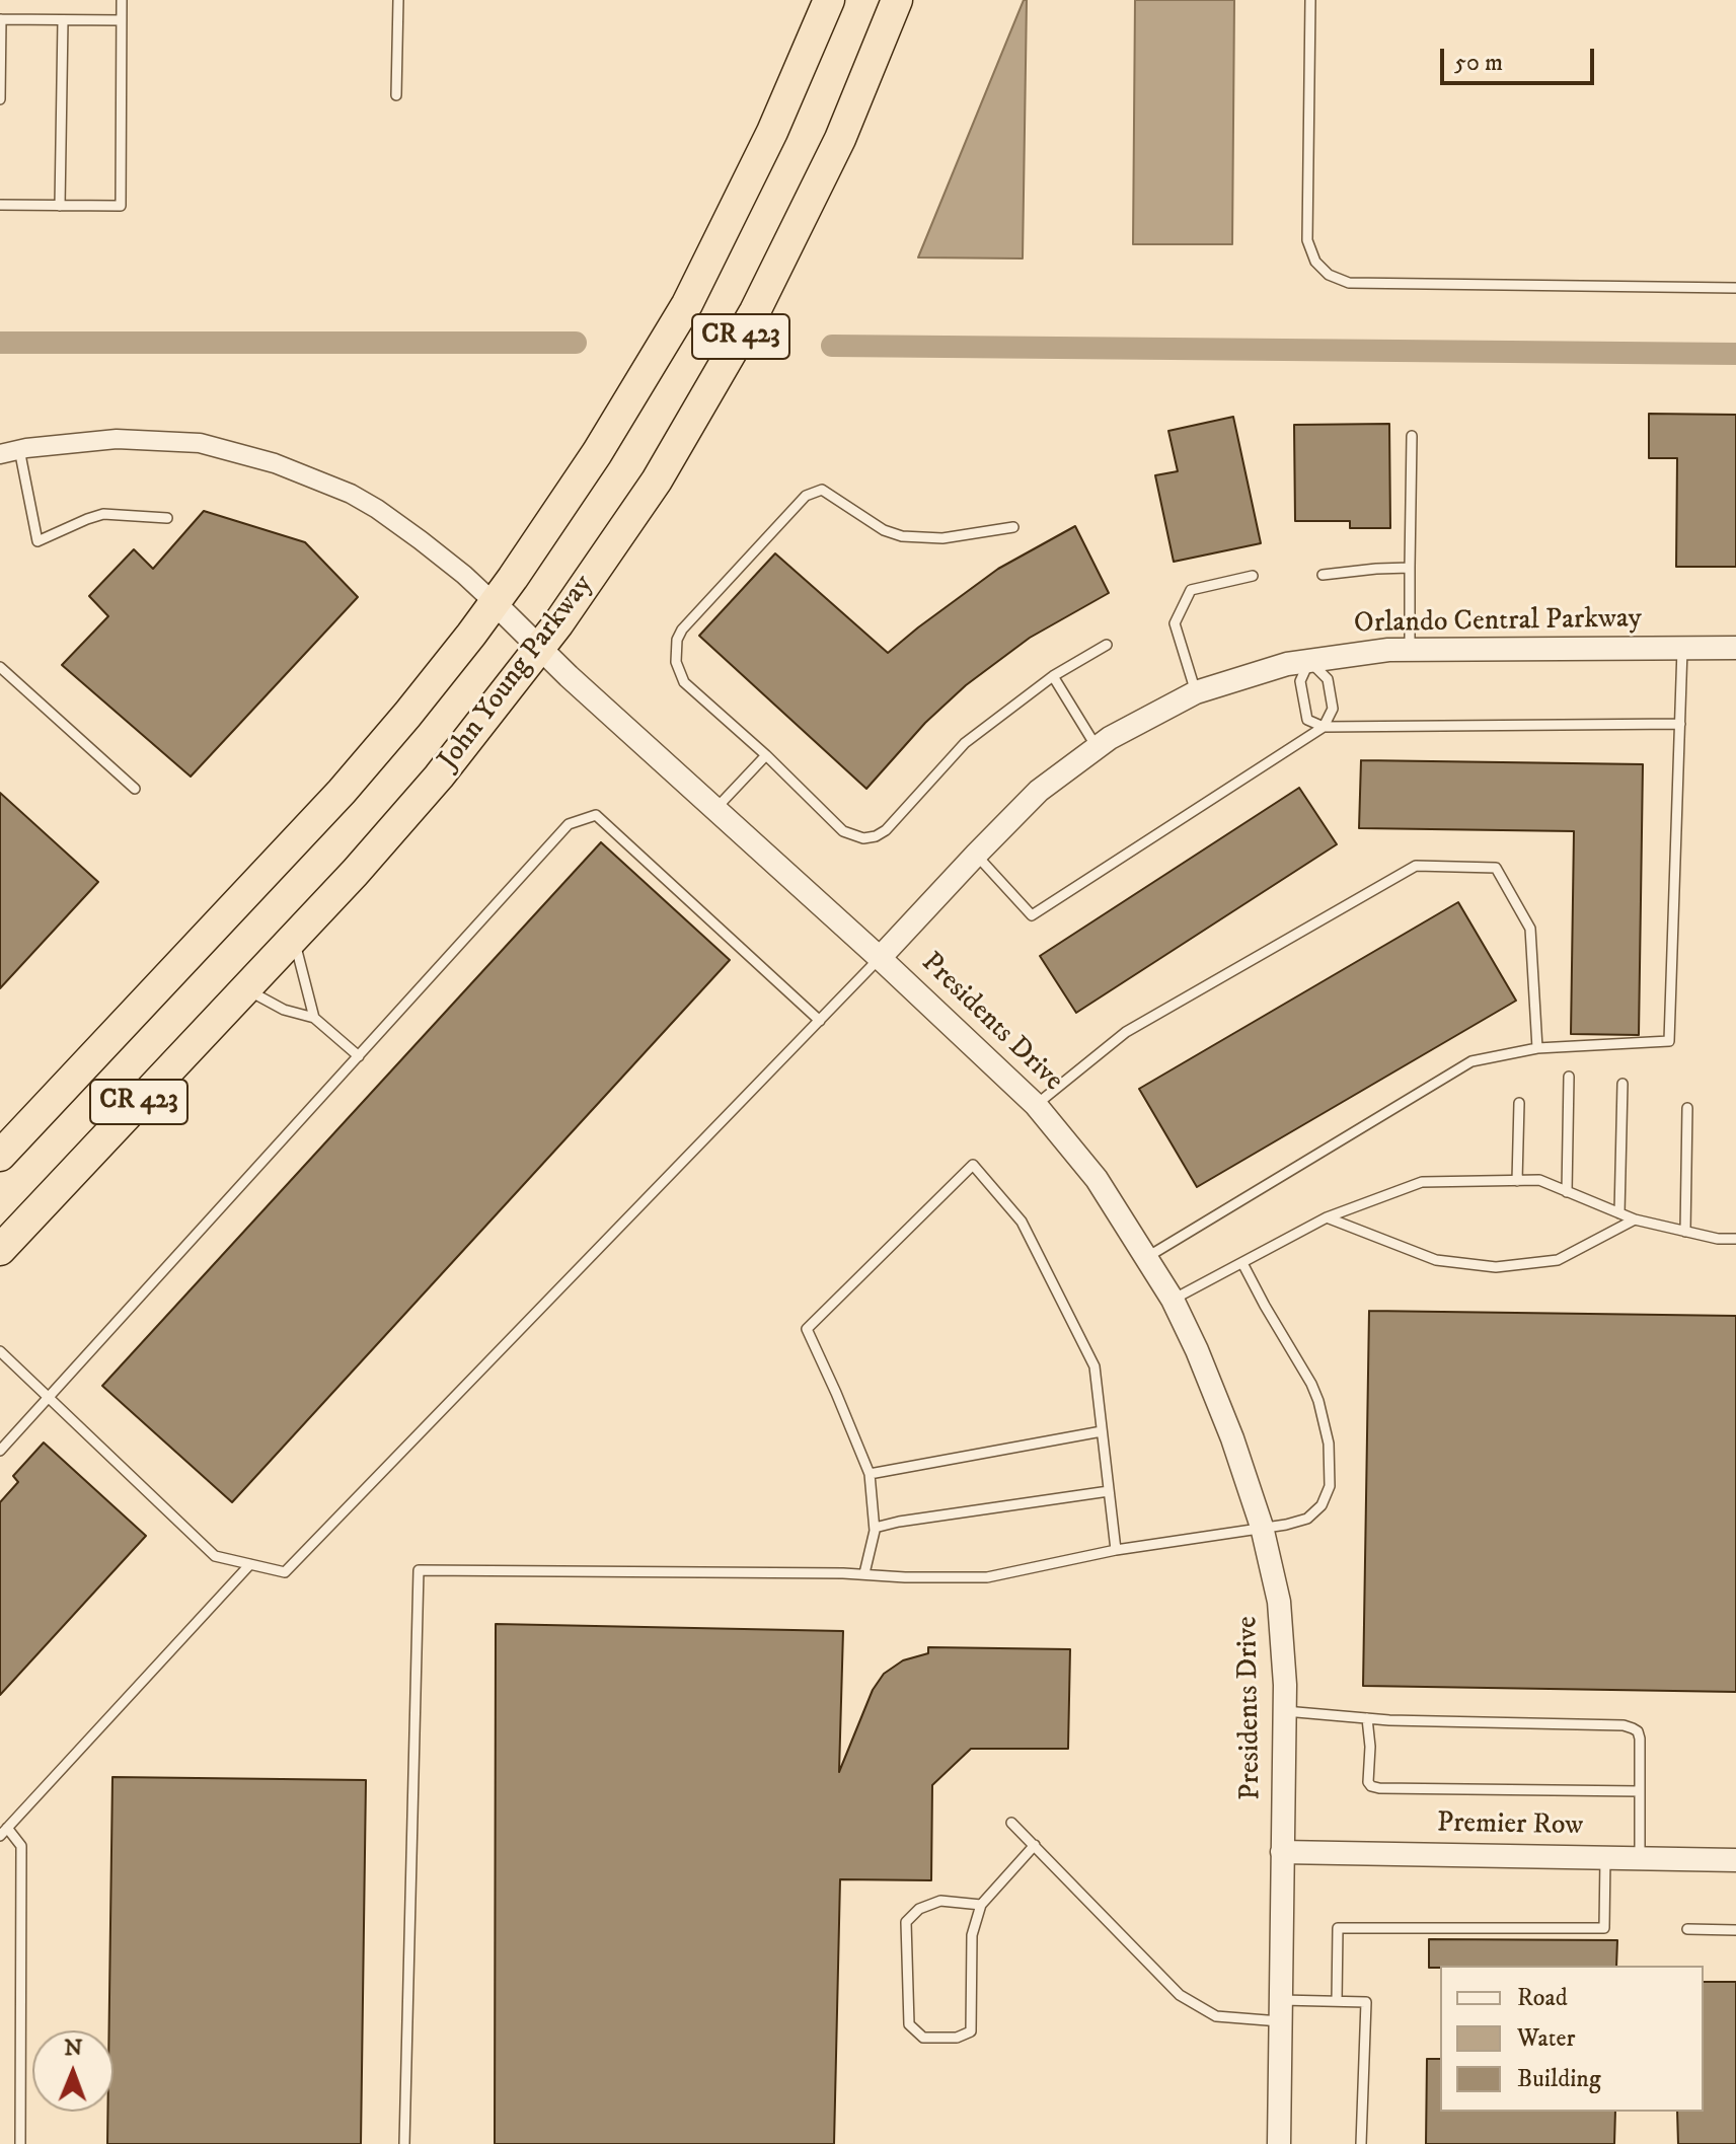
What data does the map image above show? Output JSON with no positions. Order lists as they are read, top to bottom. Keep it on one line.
{"streets":{"highway":["CR 423","John Young Parkway"],"street":["Orlando Central Parkway","Presidents Drive","Premier Row"]},"crossings":[["Orlando Central Parkway","Presidents Drive"],["John Young Parkway","Presidents Drive"],["Presidents Drive","Premier Row"]],"legend":["Road","Water","Building"],"scale_bar":"50 m","north":"top"}
